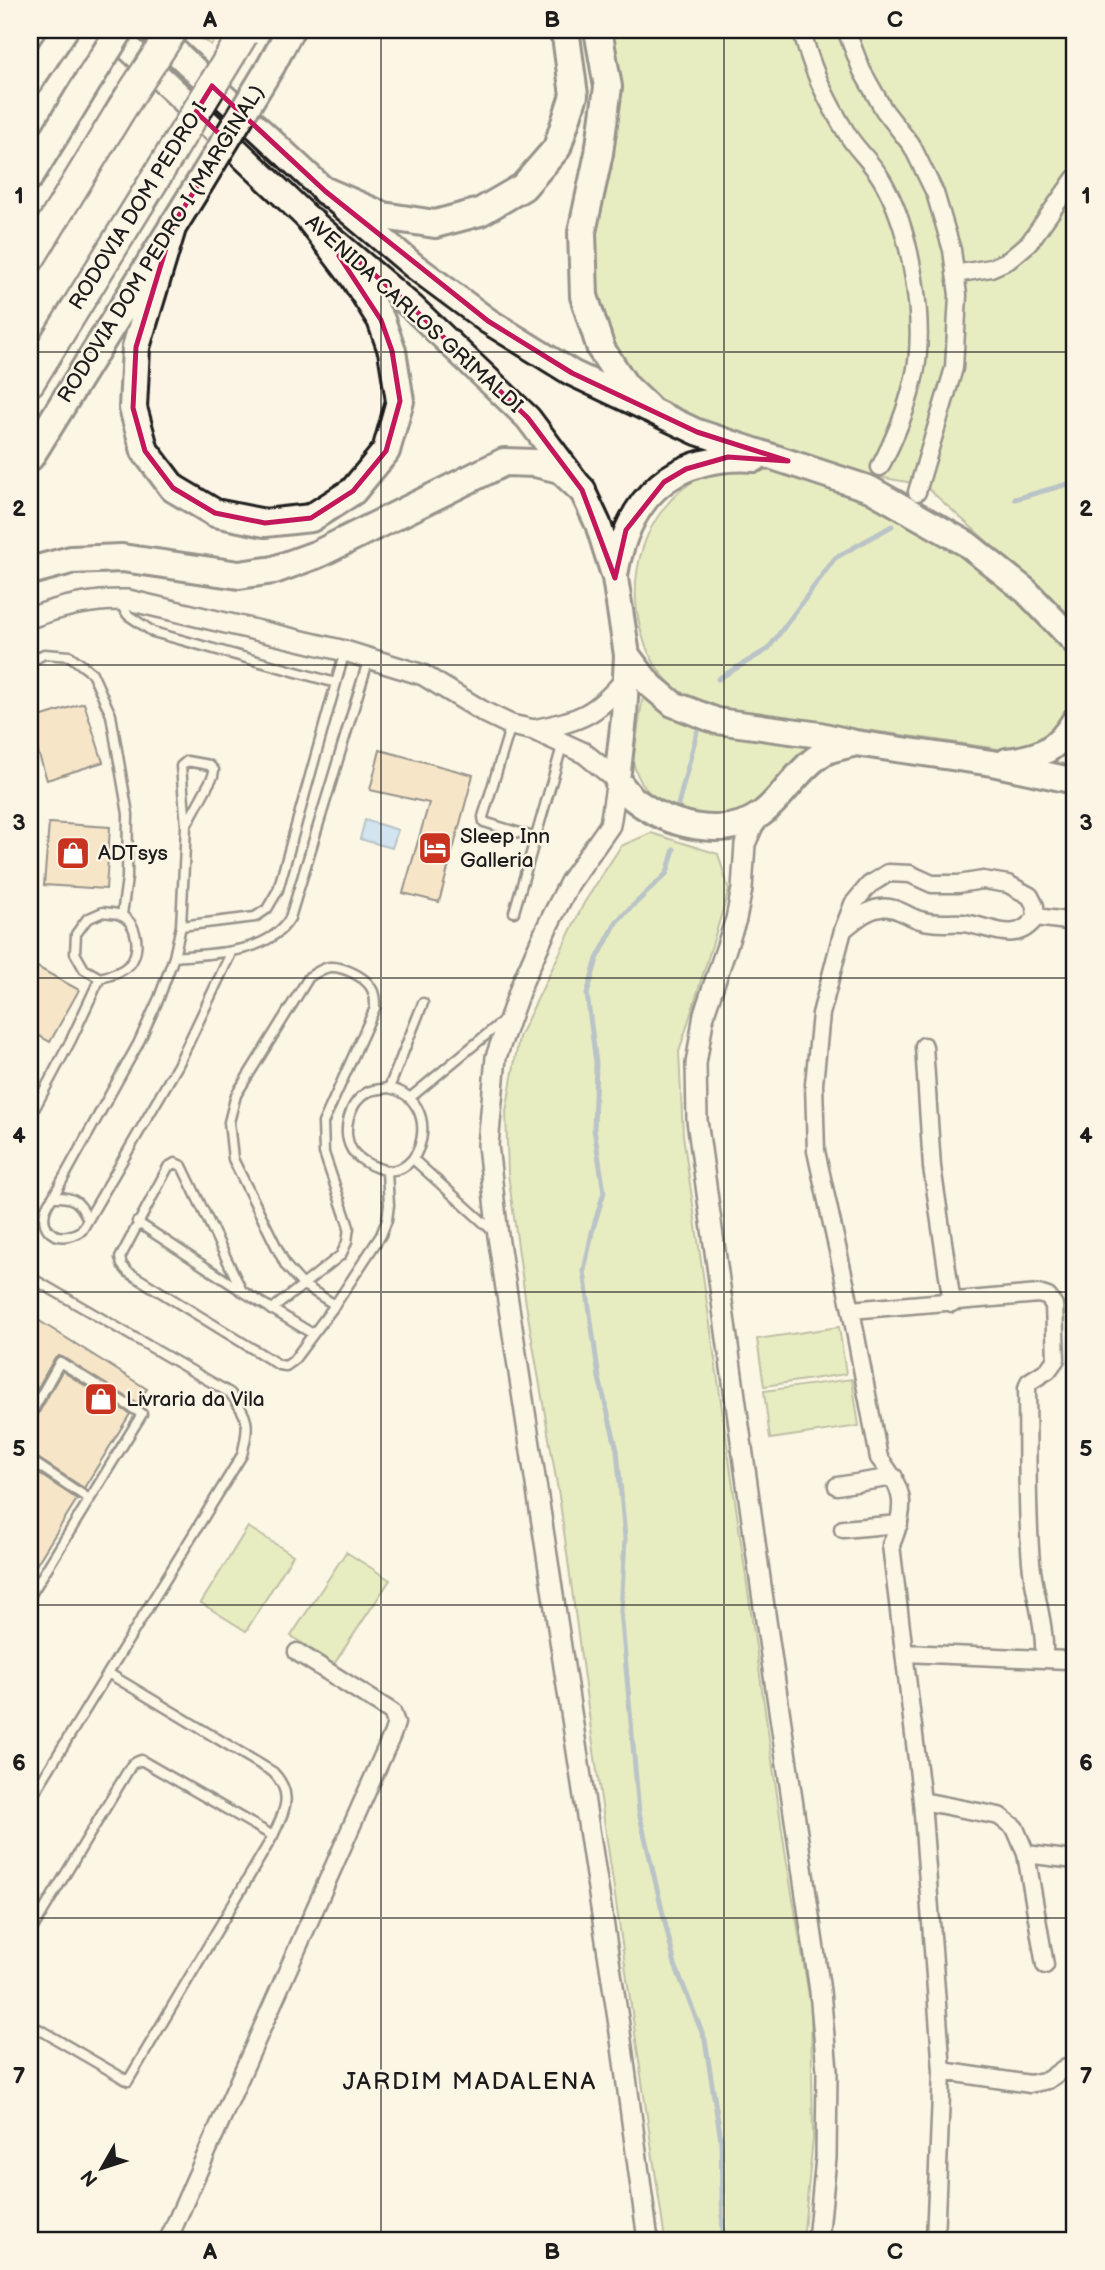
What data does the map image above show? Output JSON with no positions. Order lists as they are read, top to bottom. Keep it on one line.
{"streets":{"highway":["RODOVIA DOM PEDRO I","RODOVIA DOM PEDRO I (MARGINAL)"],"main road":["AVENIDA CARLOS GRIMALDI"]},"districts":["JARDIM MADALENA"],"places":{"hotel":["Sleep Inn Galleria"],"shop":["ADTsys","Livraria da Vila"]},"north":"bottom left","grid":{"columns":["A","B","C"],"rows":["1","2","3","4","5","6","7"]}}
